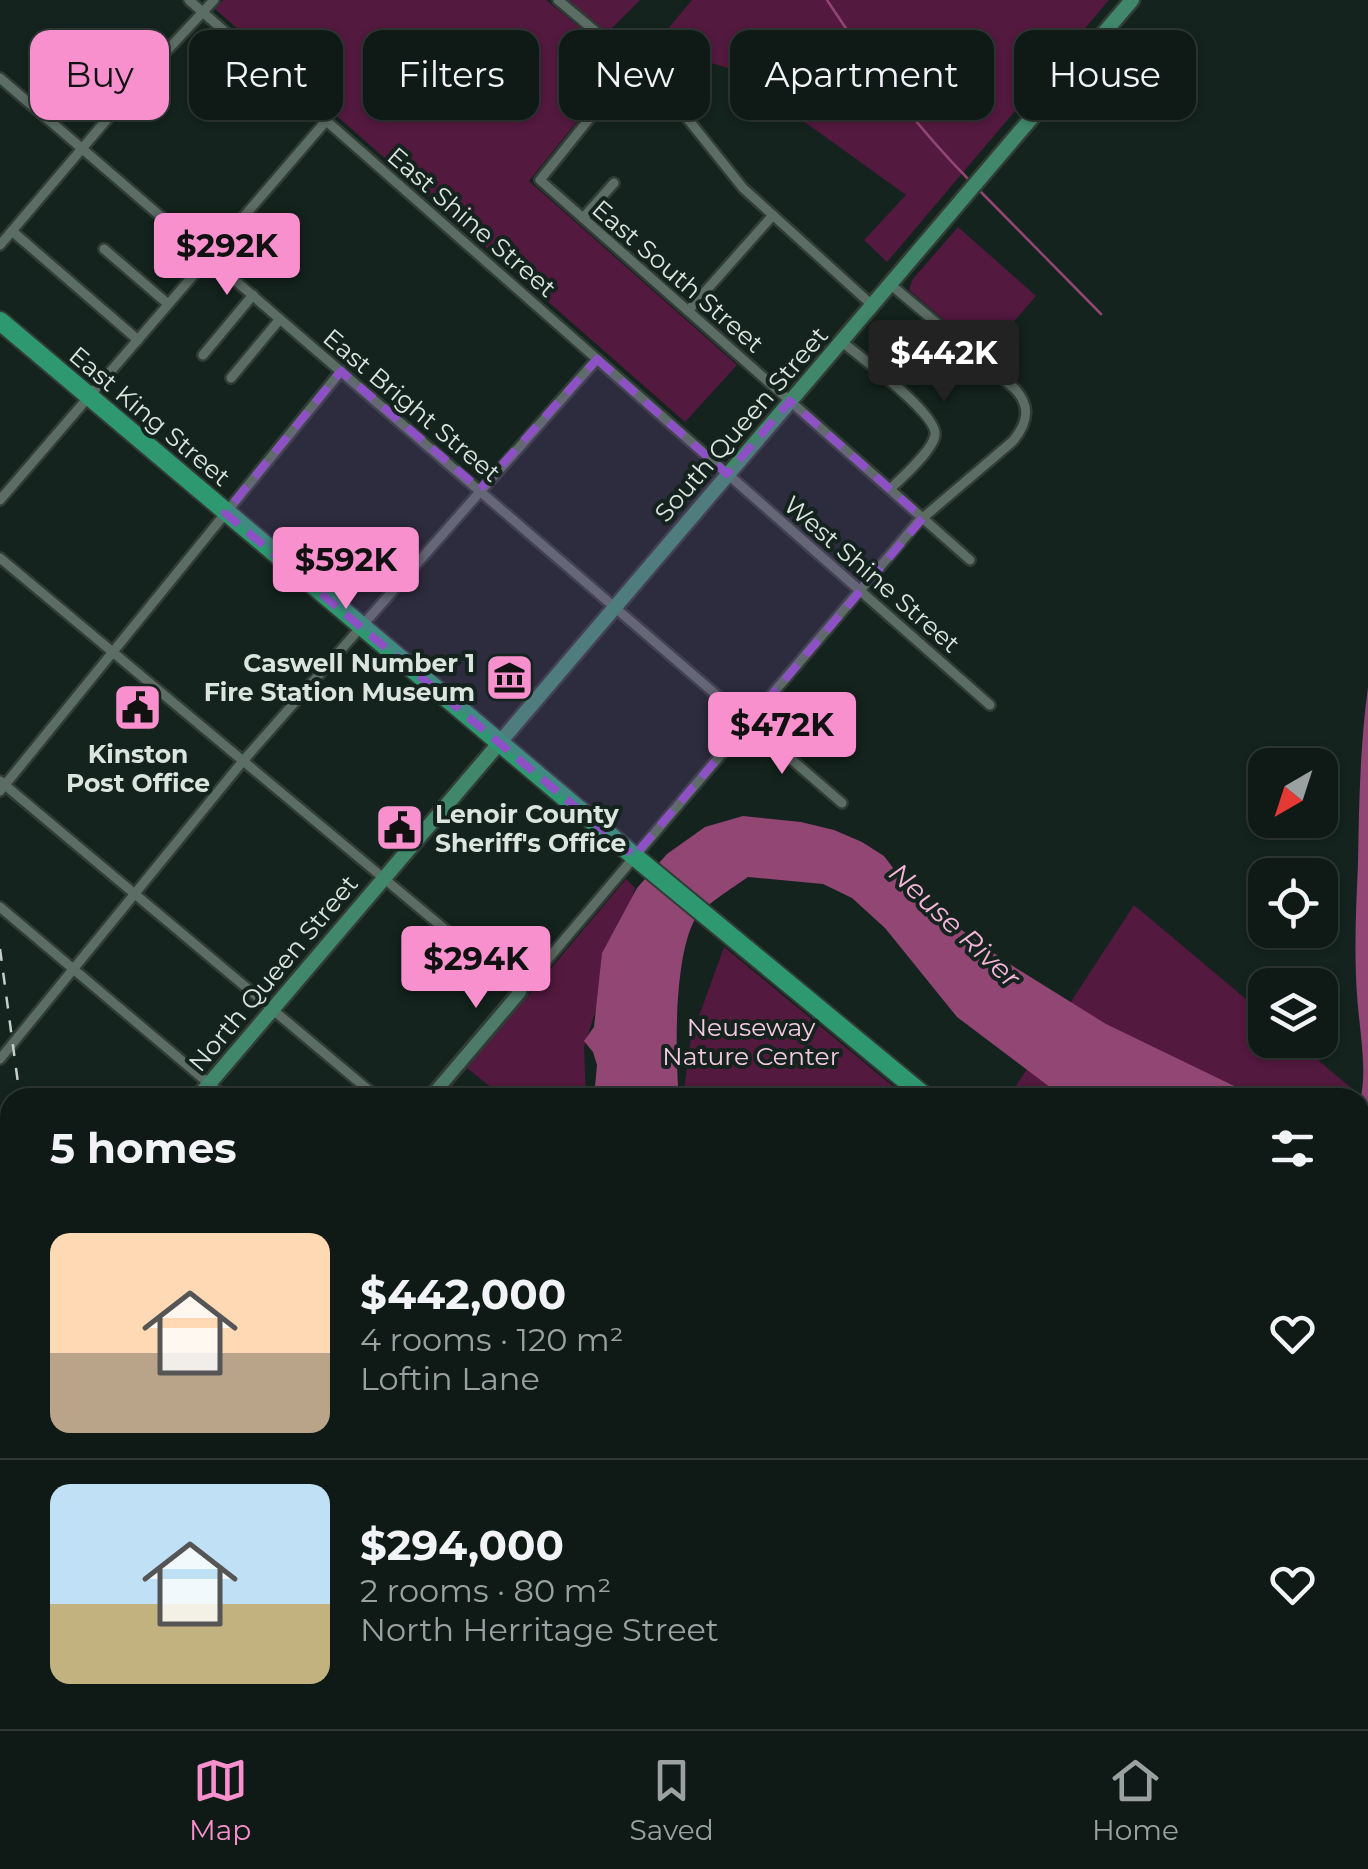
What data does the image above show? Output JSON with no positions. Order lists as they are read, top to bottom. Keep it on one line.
{"streets":{"highway":["East King Street"],"main road":["South Queen Street","North Queen Street"],"street":["East Shine Street","East South Street","East Bright Street","West Shine Street"]},"crossings":[["East Shine Street","South Queen Street"],["East Shine Street","West Shine Street"],["East South Street","South Queen Street"],["East Bright Street","South Queen Street"],["East King Street","South Queen Street"],["South Queen Street","West Shine Street"],["South Queen Street","North Queen Street"]],"water":["Neuse River"],"parks":["Neuseway Nature Center"],"places":{"museum":["Caswell Number 1 Fire Station Museum"],"public building":["Kinston Post Office","Lenoir County Sheriff's Office"]},"north":"bottom left","page":{"chip":["Buy","Rent","Filters","New","Apartment","House"],"price":["$292K","$442K","$592K","$472K","$294K"],"heading":"5 homes","list":[{"name":"$442,000","note":"4 rooms · 120 m² · Loftin Lane"},{"name":"$294,000","note":"2 rooms · 80 m² · North Herritage Street"}],"tabs":["Map","Saved","Home"]}}
